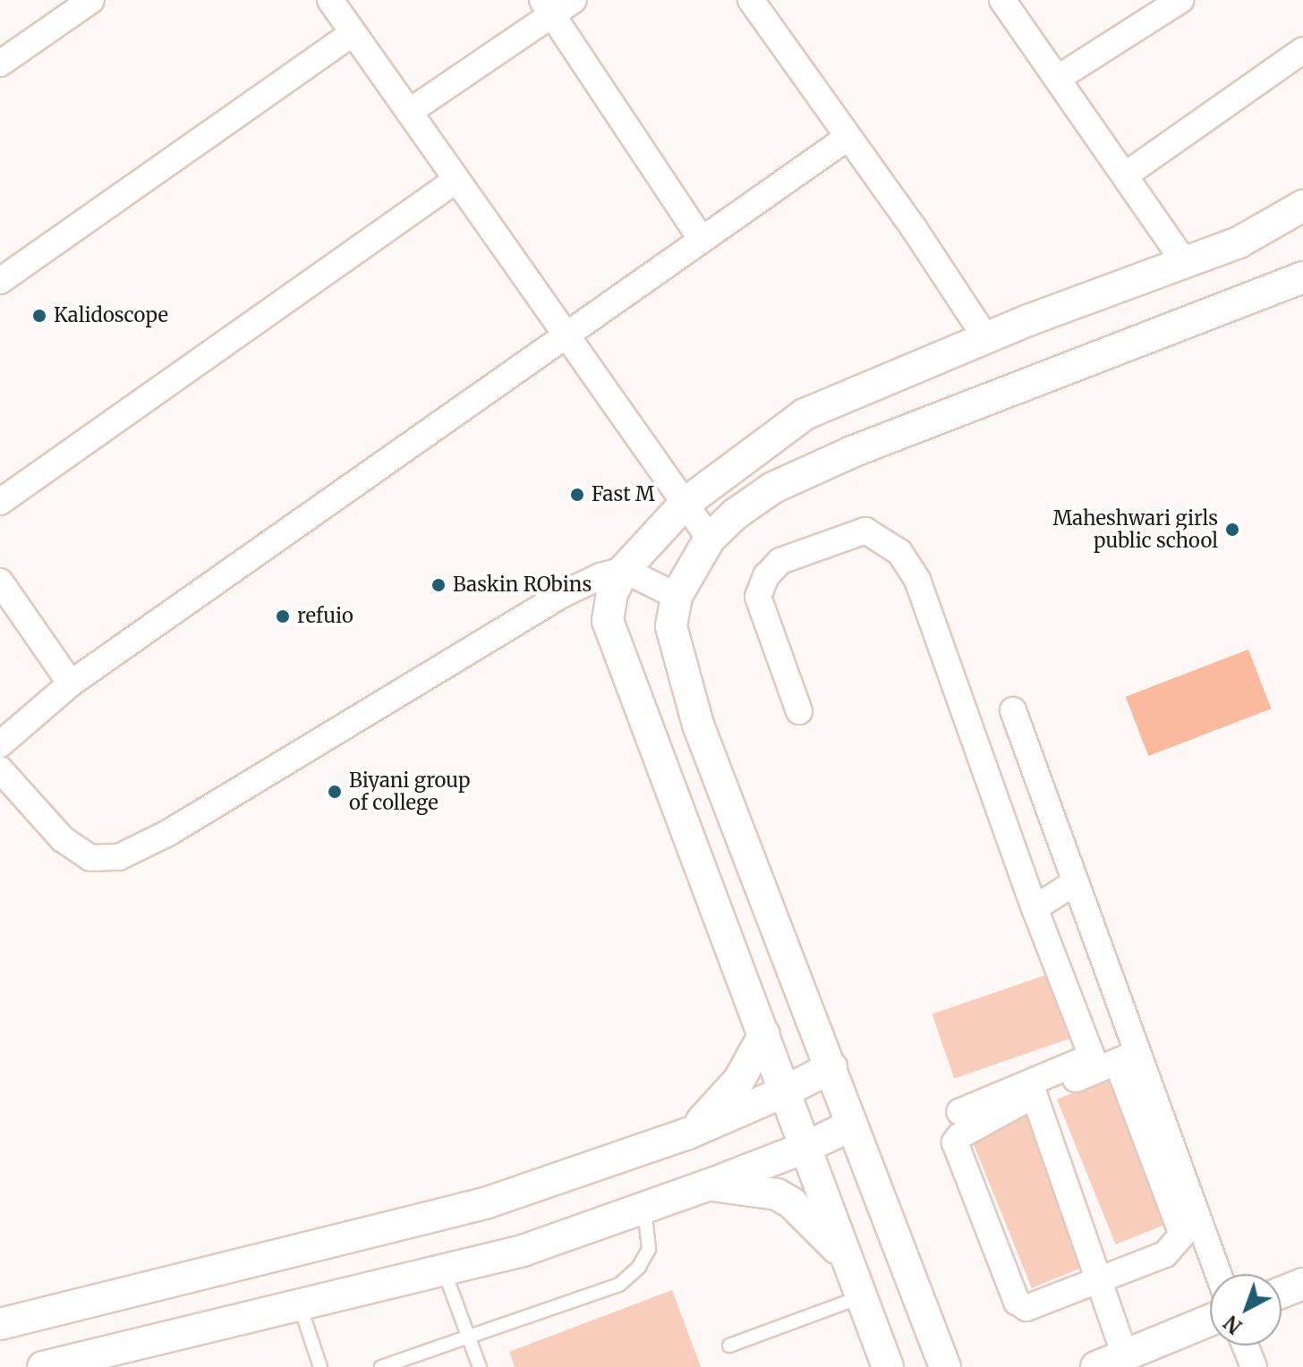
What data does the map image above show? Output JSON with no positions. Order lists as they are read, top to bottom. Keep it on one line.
{"places":["Kalidoscope","Fast M","Maheshwari girls public school","Baskin RObins","refuio","Biyani group of college"],"north":"bottom left"}
